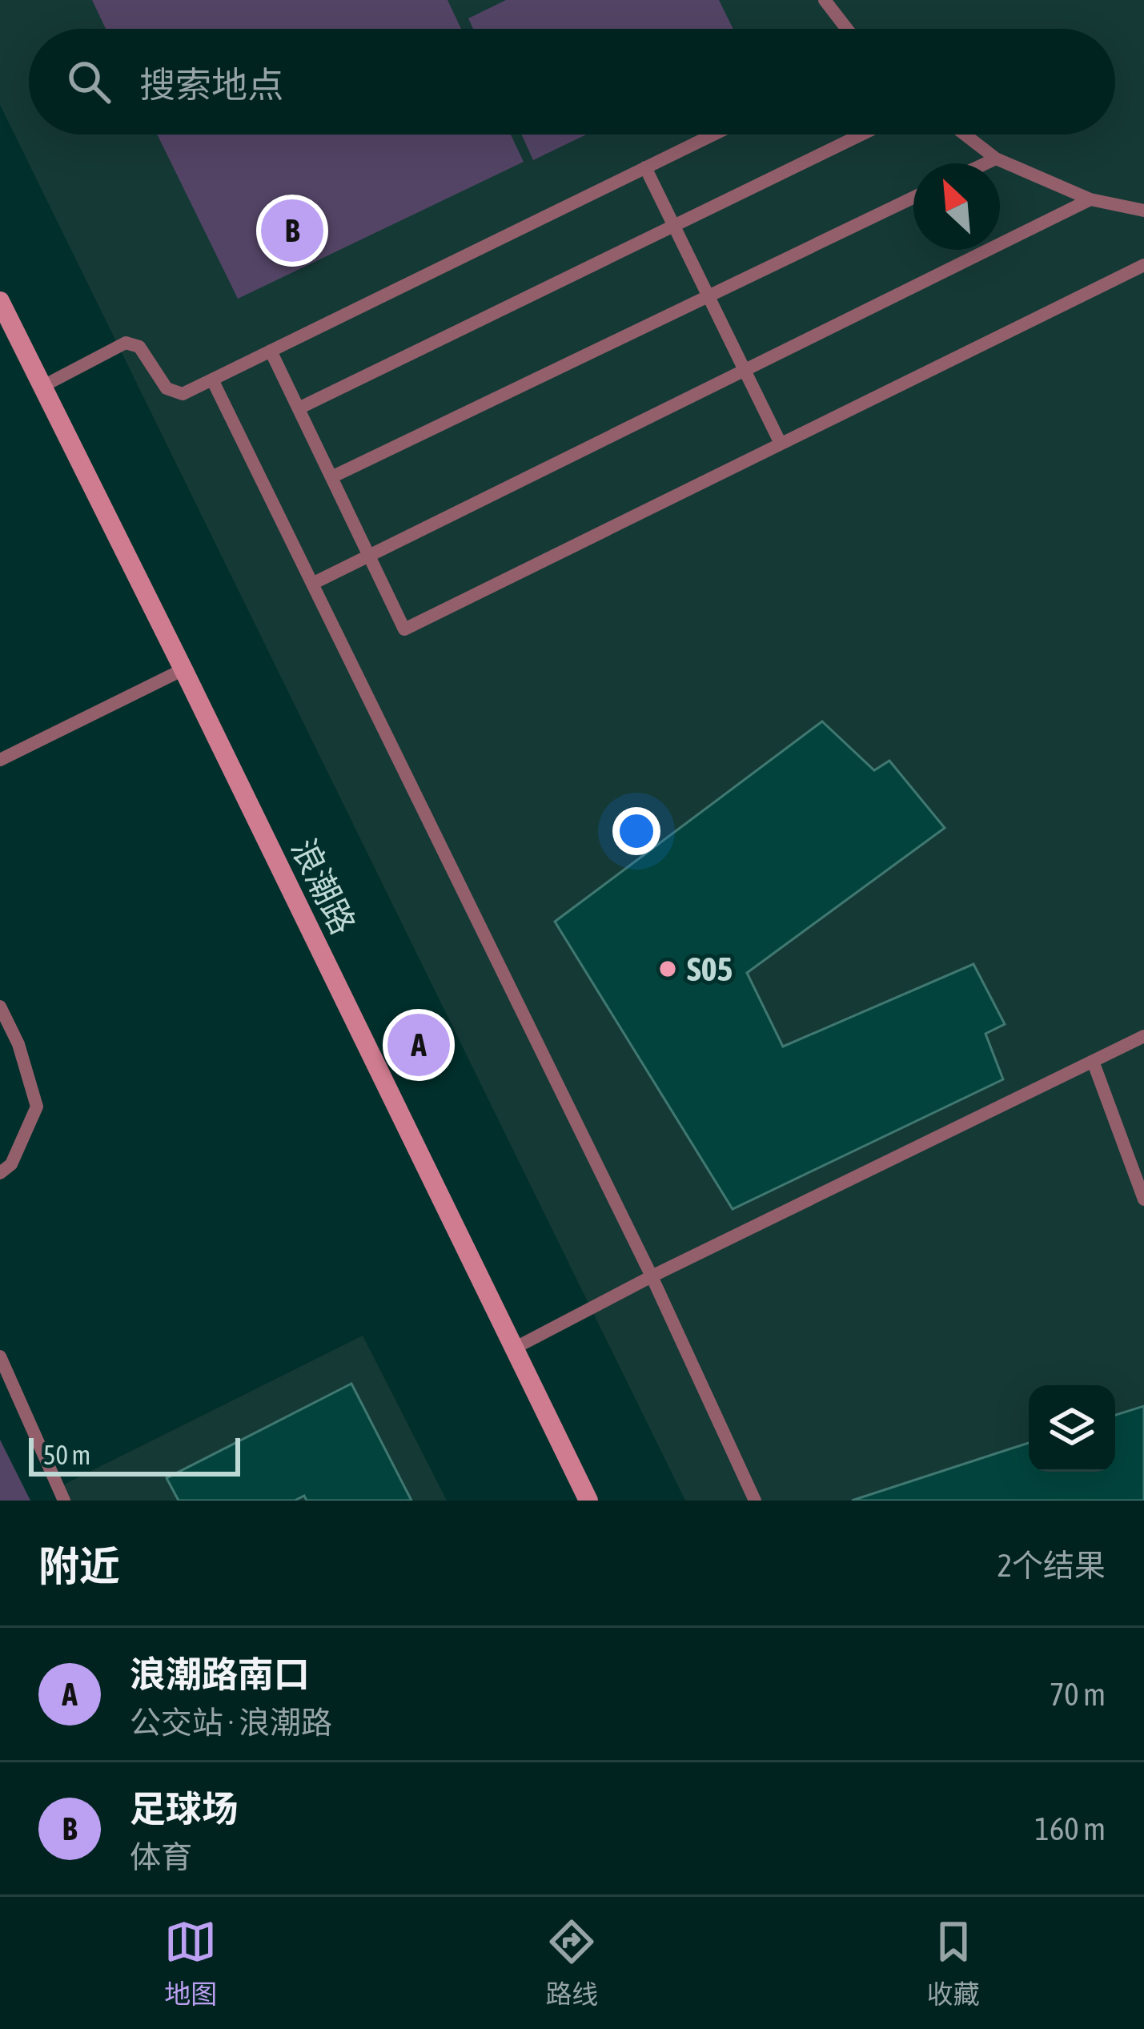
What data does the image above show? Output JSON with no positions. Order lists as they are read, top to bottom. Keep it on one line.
{"streets":{"main road":["浪潮路"]},"places":["S05"],"scale_bar":"50 m","north":"top left","page":{"search":"搜索地点","pins":["B","A"],"scale":"50 m","heading":["附近","2个结果"],"list":[{"mark":"A","name":"浪潮路南口","note":"公交站 · 浪潮路","value":"70 m"},{"mark":"B","name":"足球场","note":"体育","value":"160 m"}],"nav":["地图","路线","收藏"]}}
